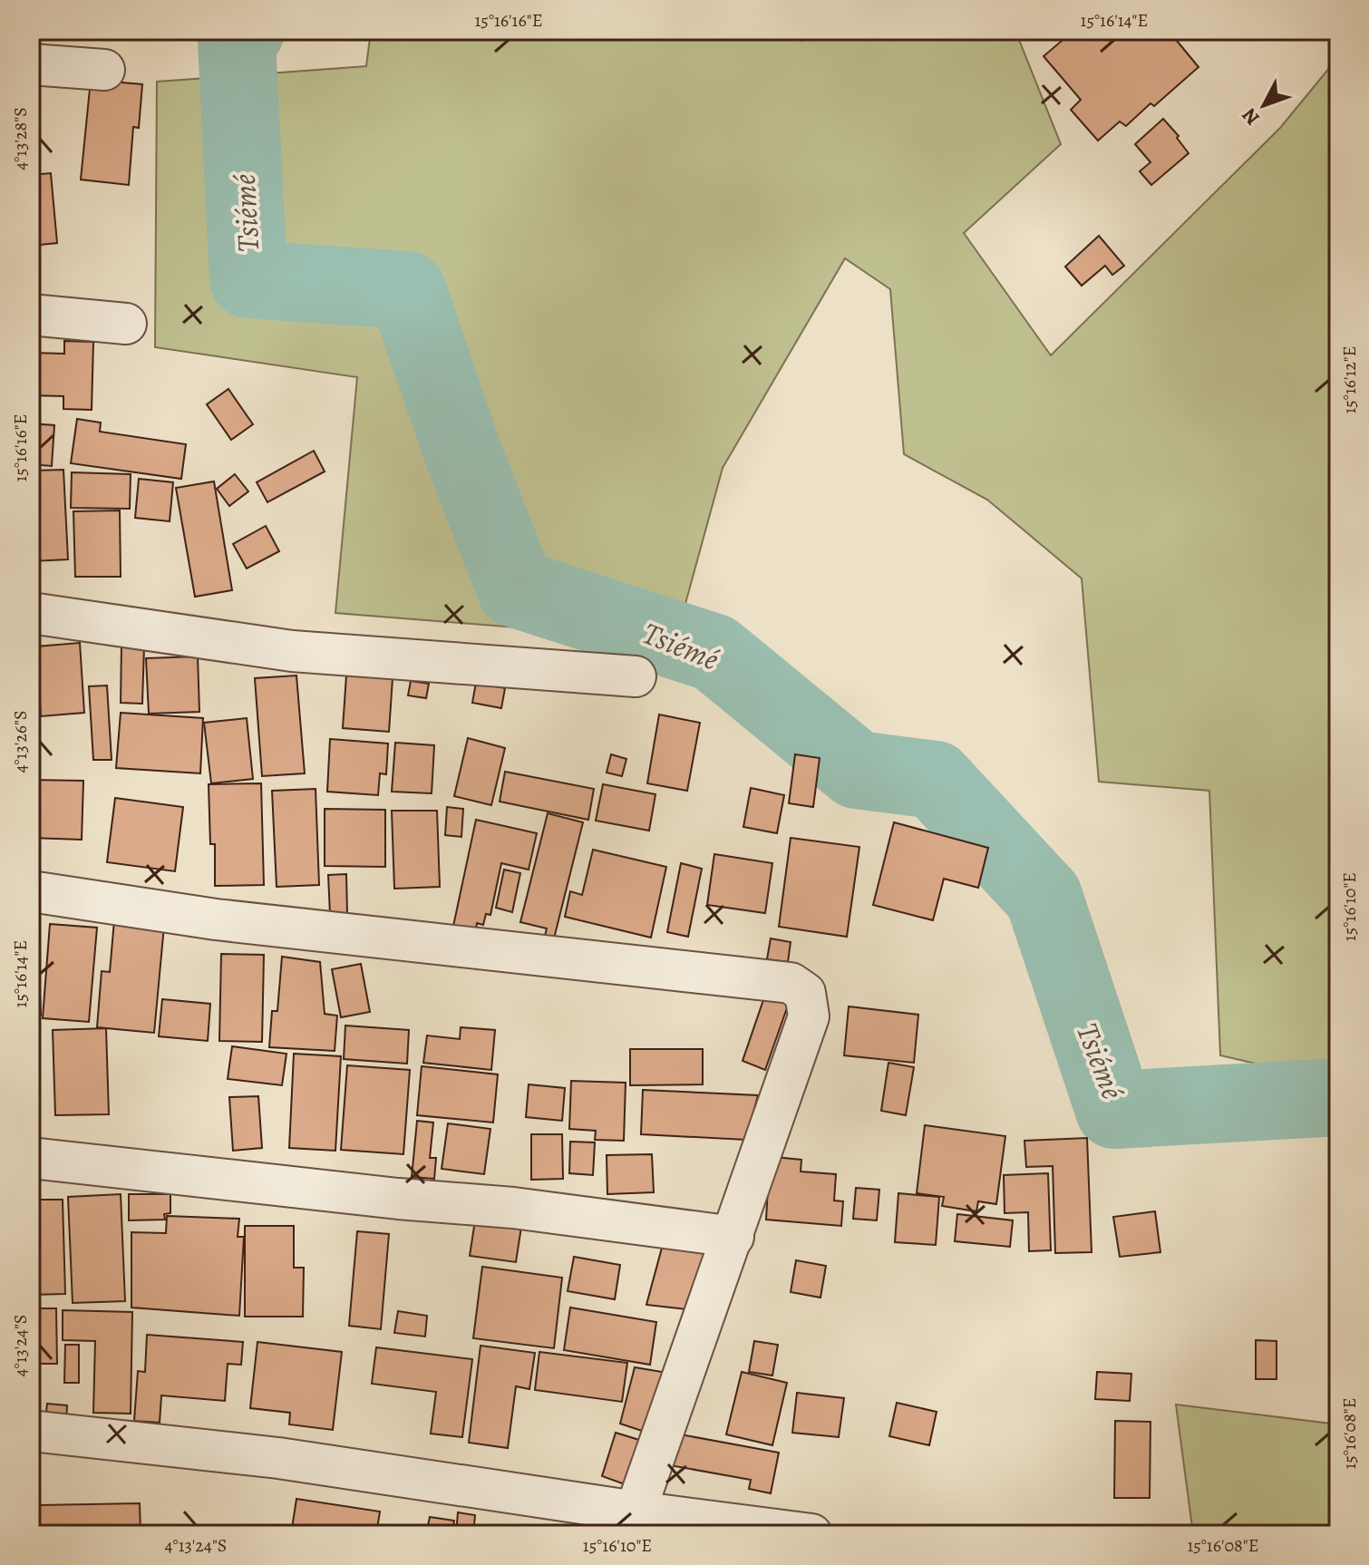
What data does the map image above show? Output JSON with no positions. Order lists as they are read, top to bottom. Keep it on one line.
{"water":["Tsiémé"],"north":"bottom left","coordinates":["15°16'16\"E","15°16'14\"E","4°13'28\"S","15°16'12\"E","4°13'26\"S","15°16'10\"E","4°13'24\"S","15°16'08\"E"]}
